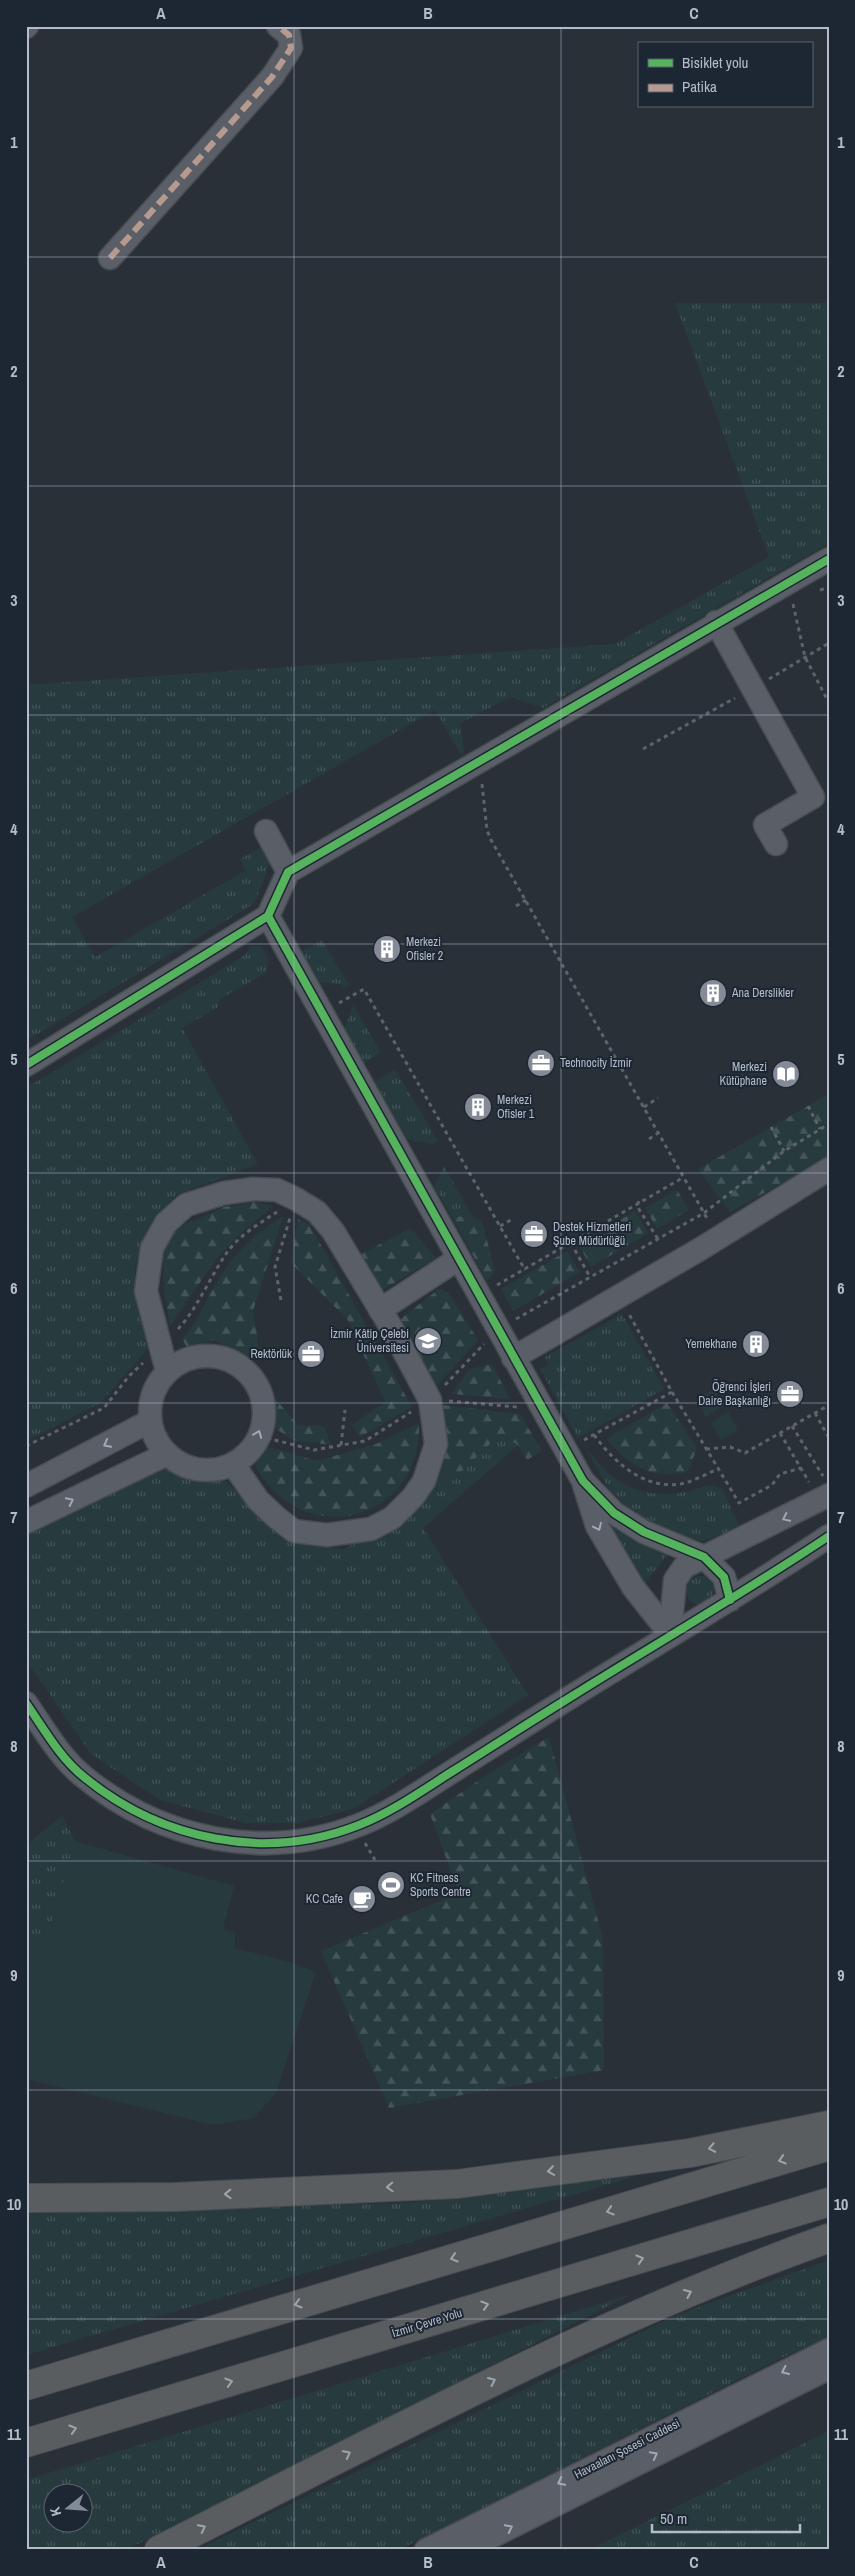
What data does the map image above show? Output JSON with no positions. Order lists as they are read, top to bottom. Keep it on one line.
{"streets":{"highway":["İzmir Çevre Yolu"],"street":["Havaalanı Şosesi Caddesi"]},"places":{"building":["Merkezi Ofisler 2","Ana Derslikler","Merkezi Ofisler 1","Yemekhane"],"office":["Technocity İzmir","Destek Hizmetleri Şube Müdürlüğü","Rektörlük","Öğrenci İşleri Daire Başkanlığı"],"library":["Merkezi Kütüphane"],"school or university":["İzmir Kâtip Çelebi Üniversitesi"],"sports":["KC Fitness Sports Centre"],"cafe":["KC Cafe"]},"legend":["Bisiklet yolu","Patika"],"scale_bar":"50 m","north":"left","grid":{"columns":["A","B","C"],"rows":["1","2","3","4","5","6","7","8","9","10","11"]}}
